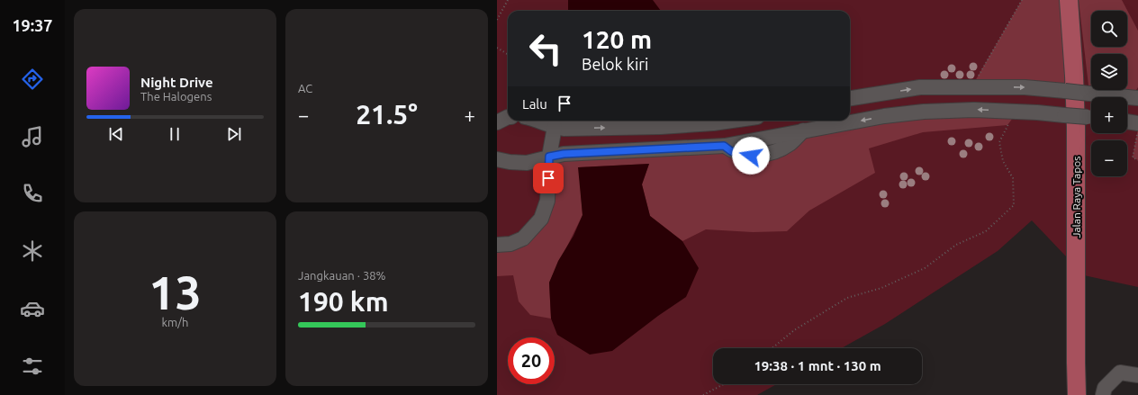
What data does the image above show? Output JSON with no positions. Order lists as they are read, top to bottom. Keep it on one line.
{"streets":{"main road":["Jalan Raya Tapos"]},"page":{"tabs":"19:37","tile":["AC",["13","km/h"],["Jangkauan · 38%","190 km"]],"map_buttons":["+","−"],"turn":["120 m","Belok kiri"],"song":["Night Drive","The Halogens"],"then":"Lalu","heat":["−","21.5°","+"],"limit":"20","trip":"19:38 · 1 mnt · 130 m"}}
